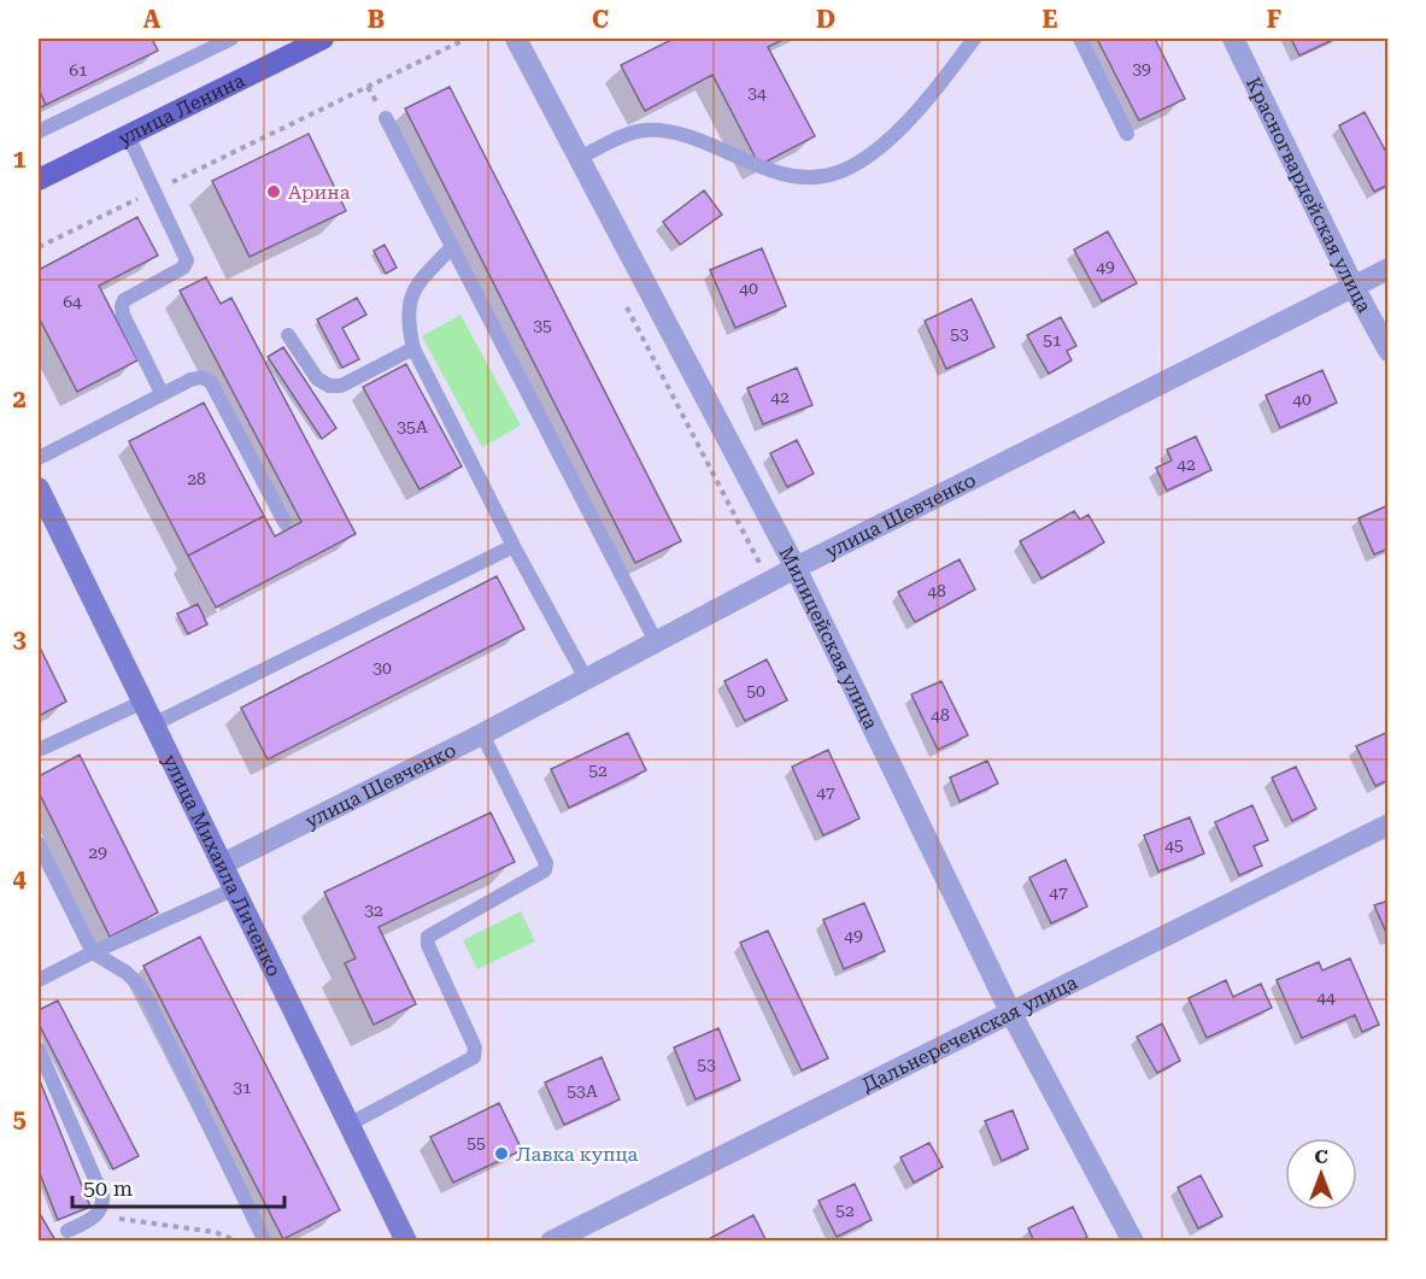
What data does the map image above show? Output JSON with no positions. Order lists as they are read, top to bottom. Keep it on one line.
{"streets":{"main road":["улица Ленина","улица Михаила Личенко"],"street":["Красногвардейская улица","улица Шевченко","Милицейская улица","Дальнереченская улица"]},"crossings":[["Красногвардейская улица","улица Шевченко"],["улица Шевченко","Милицейская улица"],["улица Шевченко","улица Михаила Личенко"],["Милицейская улица","Дальнереченская улица"]],"places":["Арина","Лавка купца"],"house_numbers":["39","61","34","49","40","64","35","53","51","42","40","35А","42","28","48","30","50","48","52","47","45","29","47","32","49","44","53","31","53А","55","52"],"scale_bar":"50 m","north":"top","grid":{"columns":["A","B","C","D","E","F"],"rows":["1","2","3","4","5"]}}
